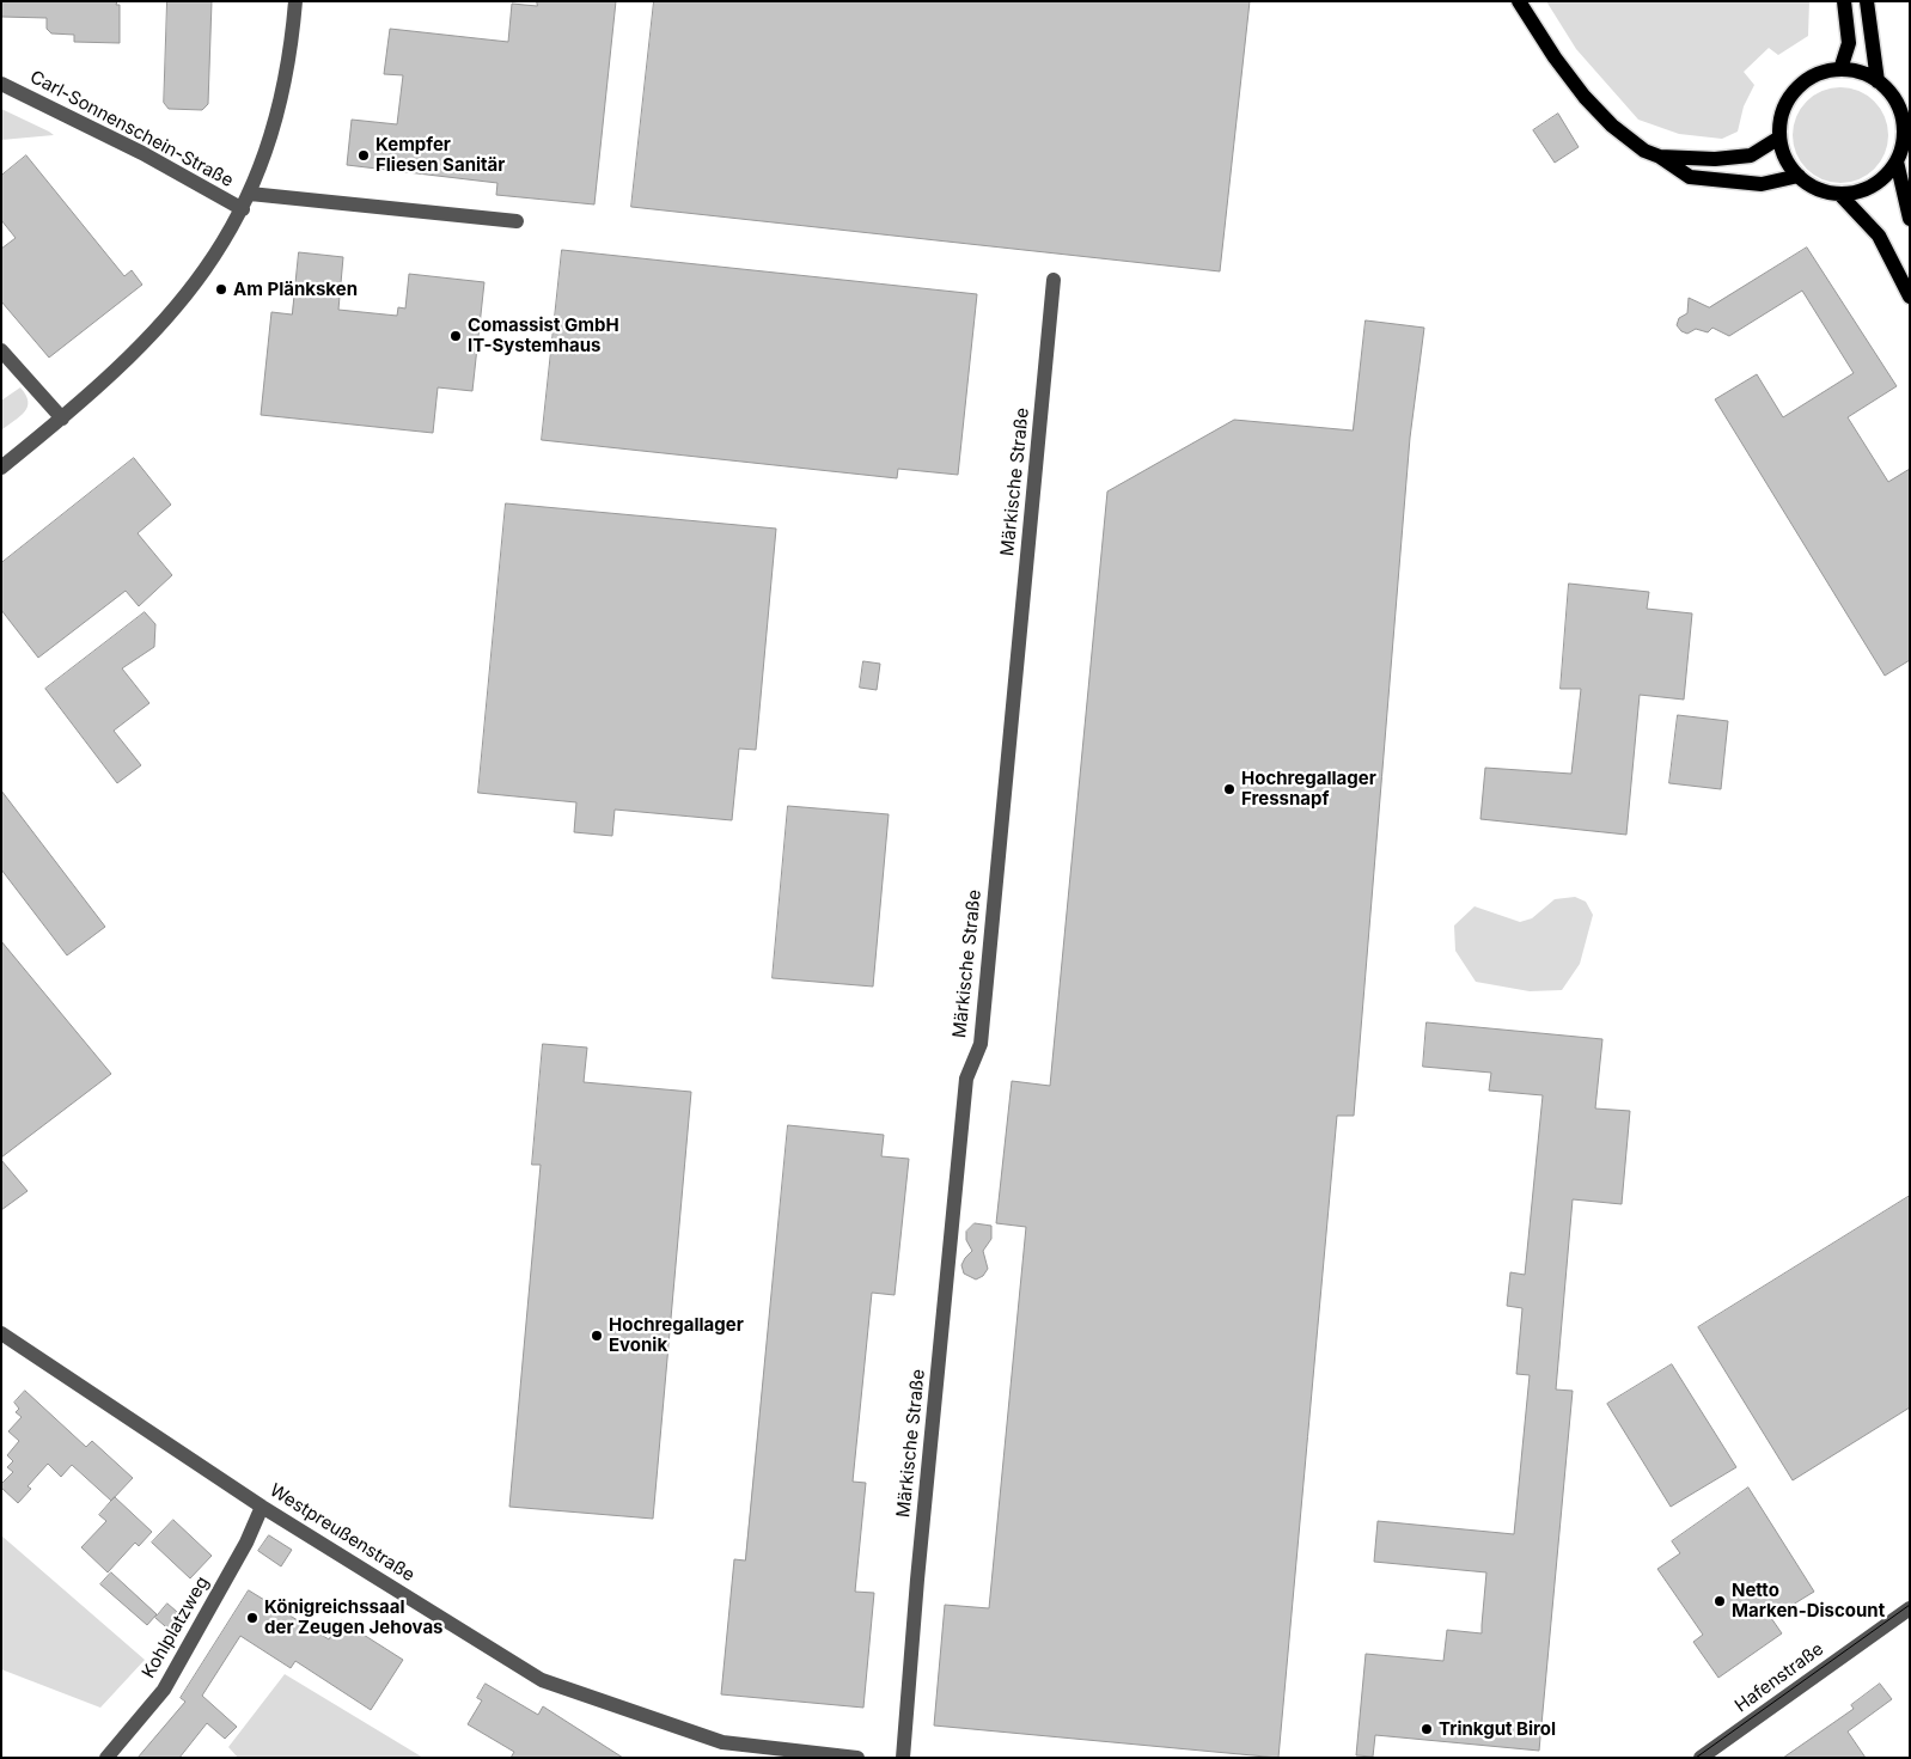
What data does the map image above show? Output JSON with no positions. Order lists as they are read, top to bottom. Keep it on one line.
{"streets":{"street":["Carl-Sonnenschein-Straße","Märkische Straße","Westpreußenstraße","Kohlplatzweg","Hafenstraße"]},"crossings":[["Westpreußenstraße","Kohlplatzweg"]],"places":["Kempfer Fliesen Sanitär","Am Plänksken","Comassist GmbH IT-Systemhaus","Hochregallager Fressnapf","Hochregallager Evonik","Netto Marken-Discount","Königreichssaal der Zeugen Jehovas","Trinkgut Birol"]}
